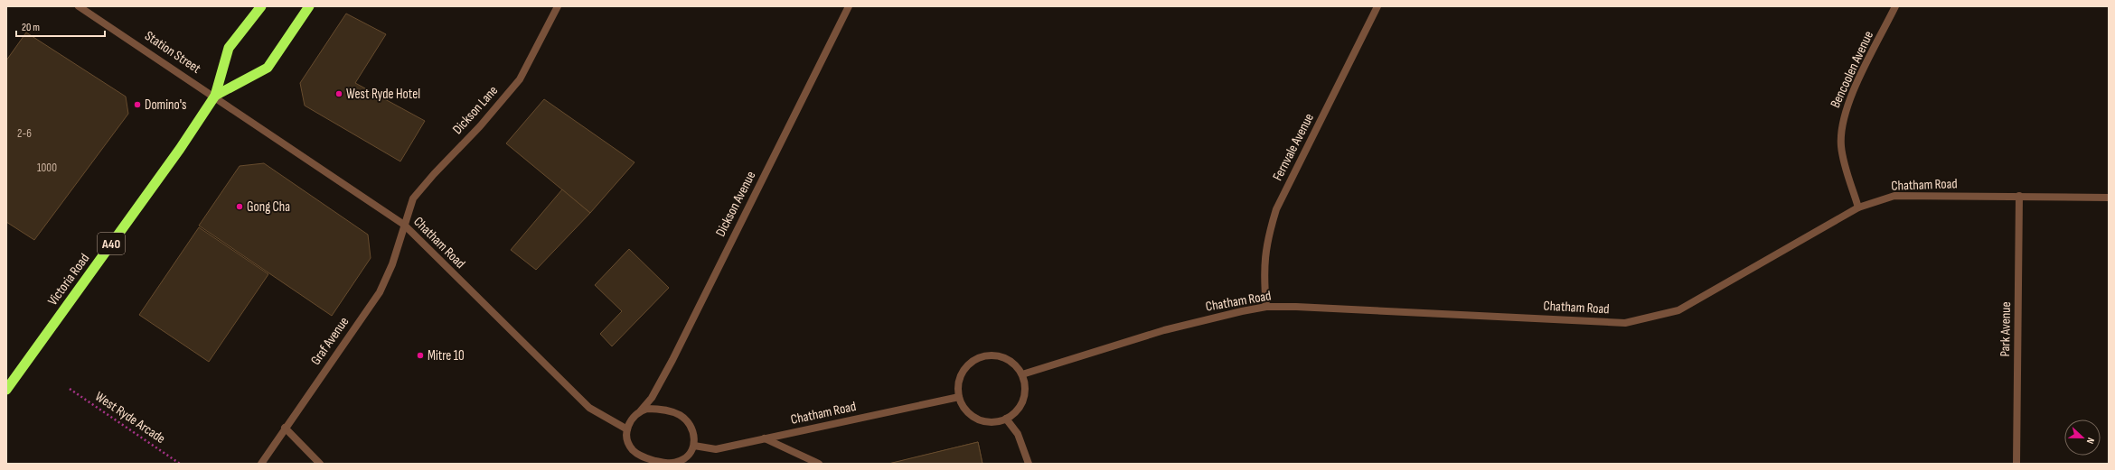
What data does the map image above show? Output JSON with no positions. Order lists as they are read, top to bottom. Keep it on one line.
{"streets":{"highway":["A40","Victoria Road"],"street":["Station Street","Bencoolen Avenue","Dickson Lane","Fernvale Avenue","Chatham Road","Dickson Avenue","Park Avenue","Graf Avenue"],"path":["West Ryde Arcade"]},"crossings":[["Station Street","Chatham Road"],["Station Street","Victoria Road"],["Bencoolen Avenue","Chatham Road"],["Dickson Lane","Chatham Road"],["Dickson Lane","Graf Avenue"],["Fernvale Avenue","Chatham Road"],["Chatham Road","Dickson Avenue"],["Chatham Road","Victoria Road"],["Chatham Road","Park Avenue"],["Chatham Road","Graf Avenue"]],"places":["West Ryde Hotel","Domino's","Gong Cha","Mitre 10"],"house_numbers":["2-6","1000"],"scale_bar":"20 m","north":"right"}
